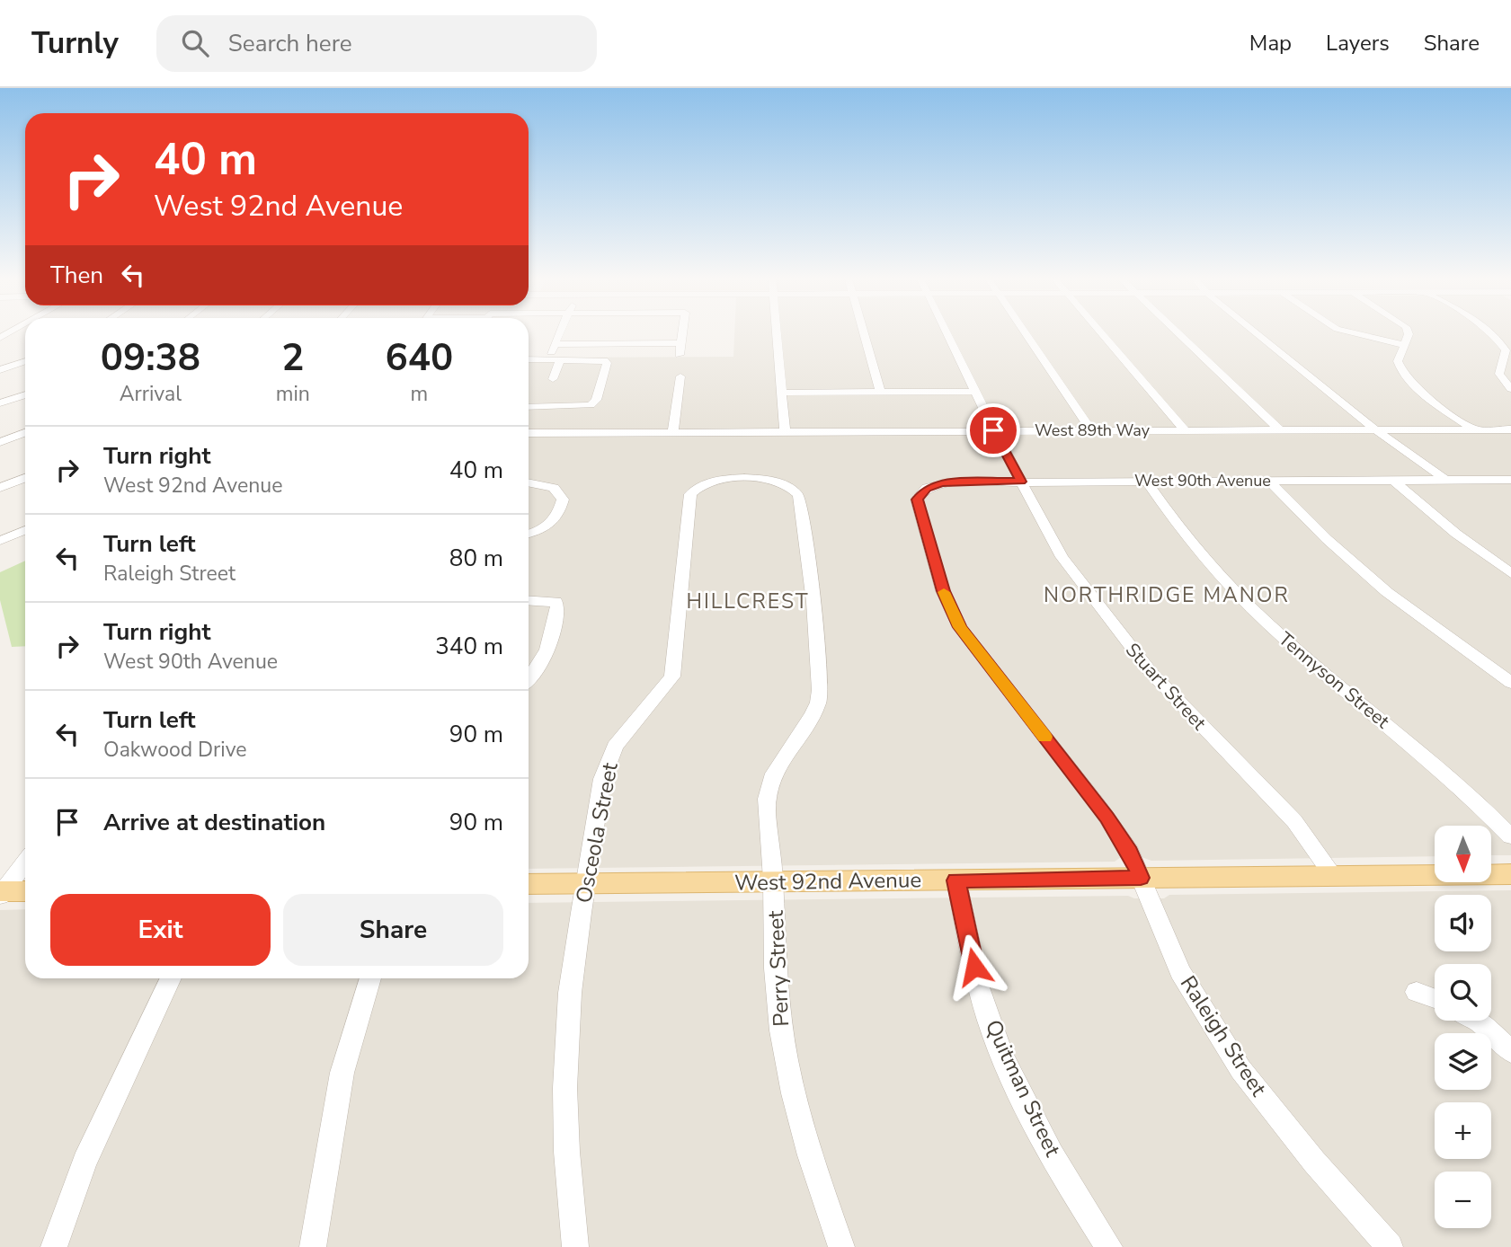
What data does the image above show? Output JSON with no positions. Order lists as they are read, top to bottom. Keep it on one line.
{"streets":{"main road":["West 92nd Avenue"],"street":["West 89th Way","West 90th Avenue","Tennyson Street","Stuart Street","Osceola Street","Perry Street","Raleigh Street","Quitman Street"]},"crossings":[["West 89th Way","Stuart Street"],["West 90th Avenue","Tennyson Street"],["West 90th Avenue","Stuart Street"],["West 90th Avenue","Raleigh Street"],["Stuart Street","West 92nd Avenue"],["Osceola Street","West 92nd Avenue"],["Osceola Street","Perry Street"],["West 92nd Avenue","Perry Street"],["West 92nd Avenue","Raleigh Street"],["West 92nd Avenue","Quitman Street"]],"districts":["NORTHRIDGE MANOR","HILLCREST"],"north":"bottom","page":{"header":"Turnly","search":"Search here","nav":["Map","Layers","Share"],"turn":["40 m","West 92nd Avenue"],"then":"Then","eta":["09:38","Arrival","2","min","640","m"],"list":[{"name":"Turn right","note":"West 92nd Avenue","value":"40 m"},{"name":"Turn left","note":"Raleigh Street","value":"80 m"},{"name":"Turn right","note":"West 90th Avenue","value":"340 m"},{"name":"Turn left","note":"Oakwood Drive","value":"90 m"},{"name":"Arrive at destination","value":"90 m"}],"map_buttons":["+","−"],"buttons":["Exit","Share"]}}
